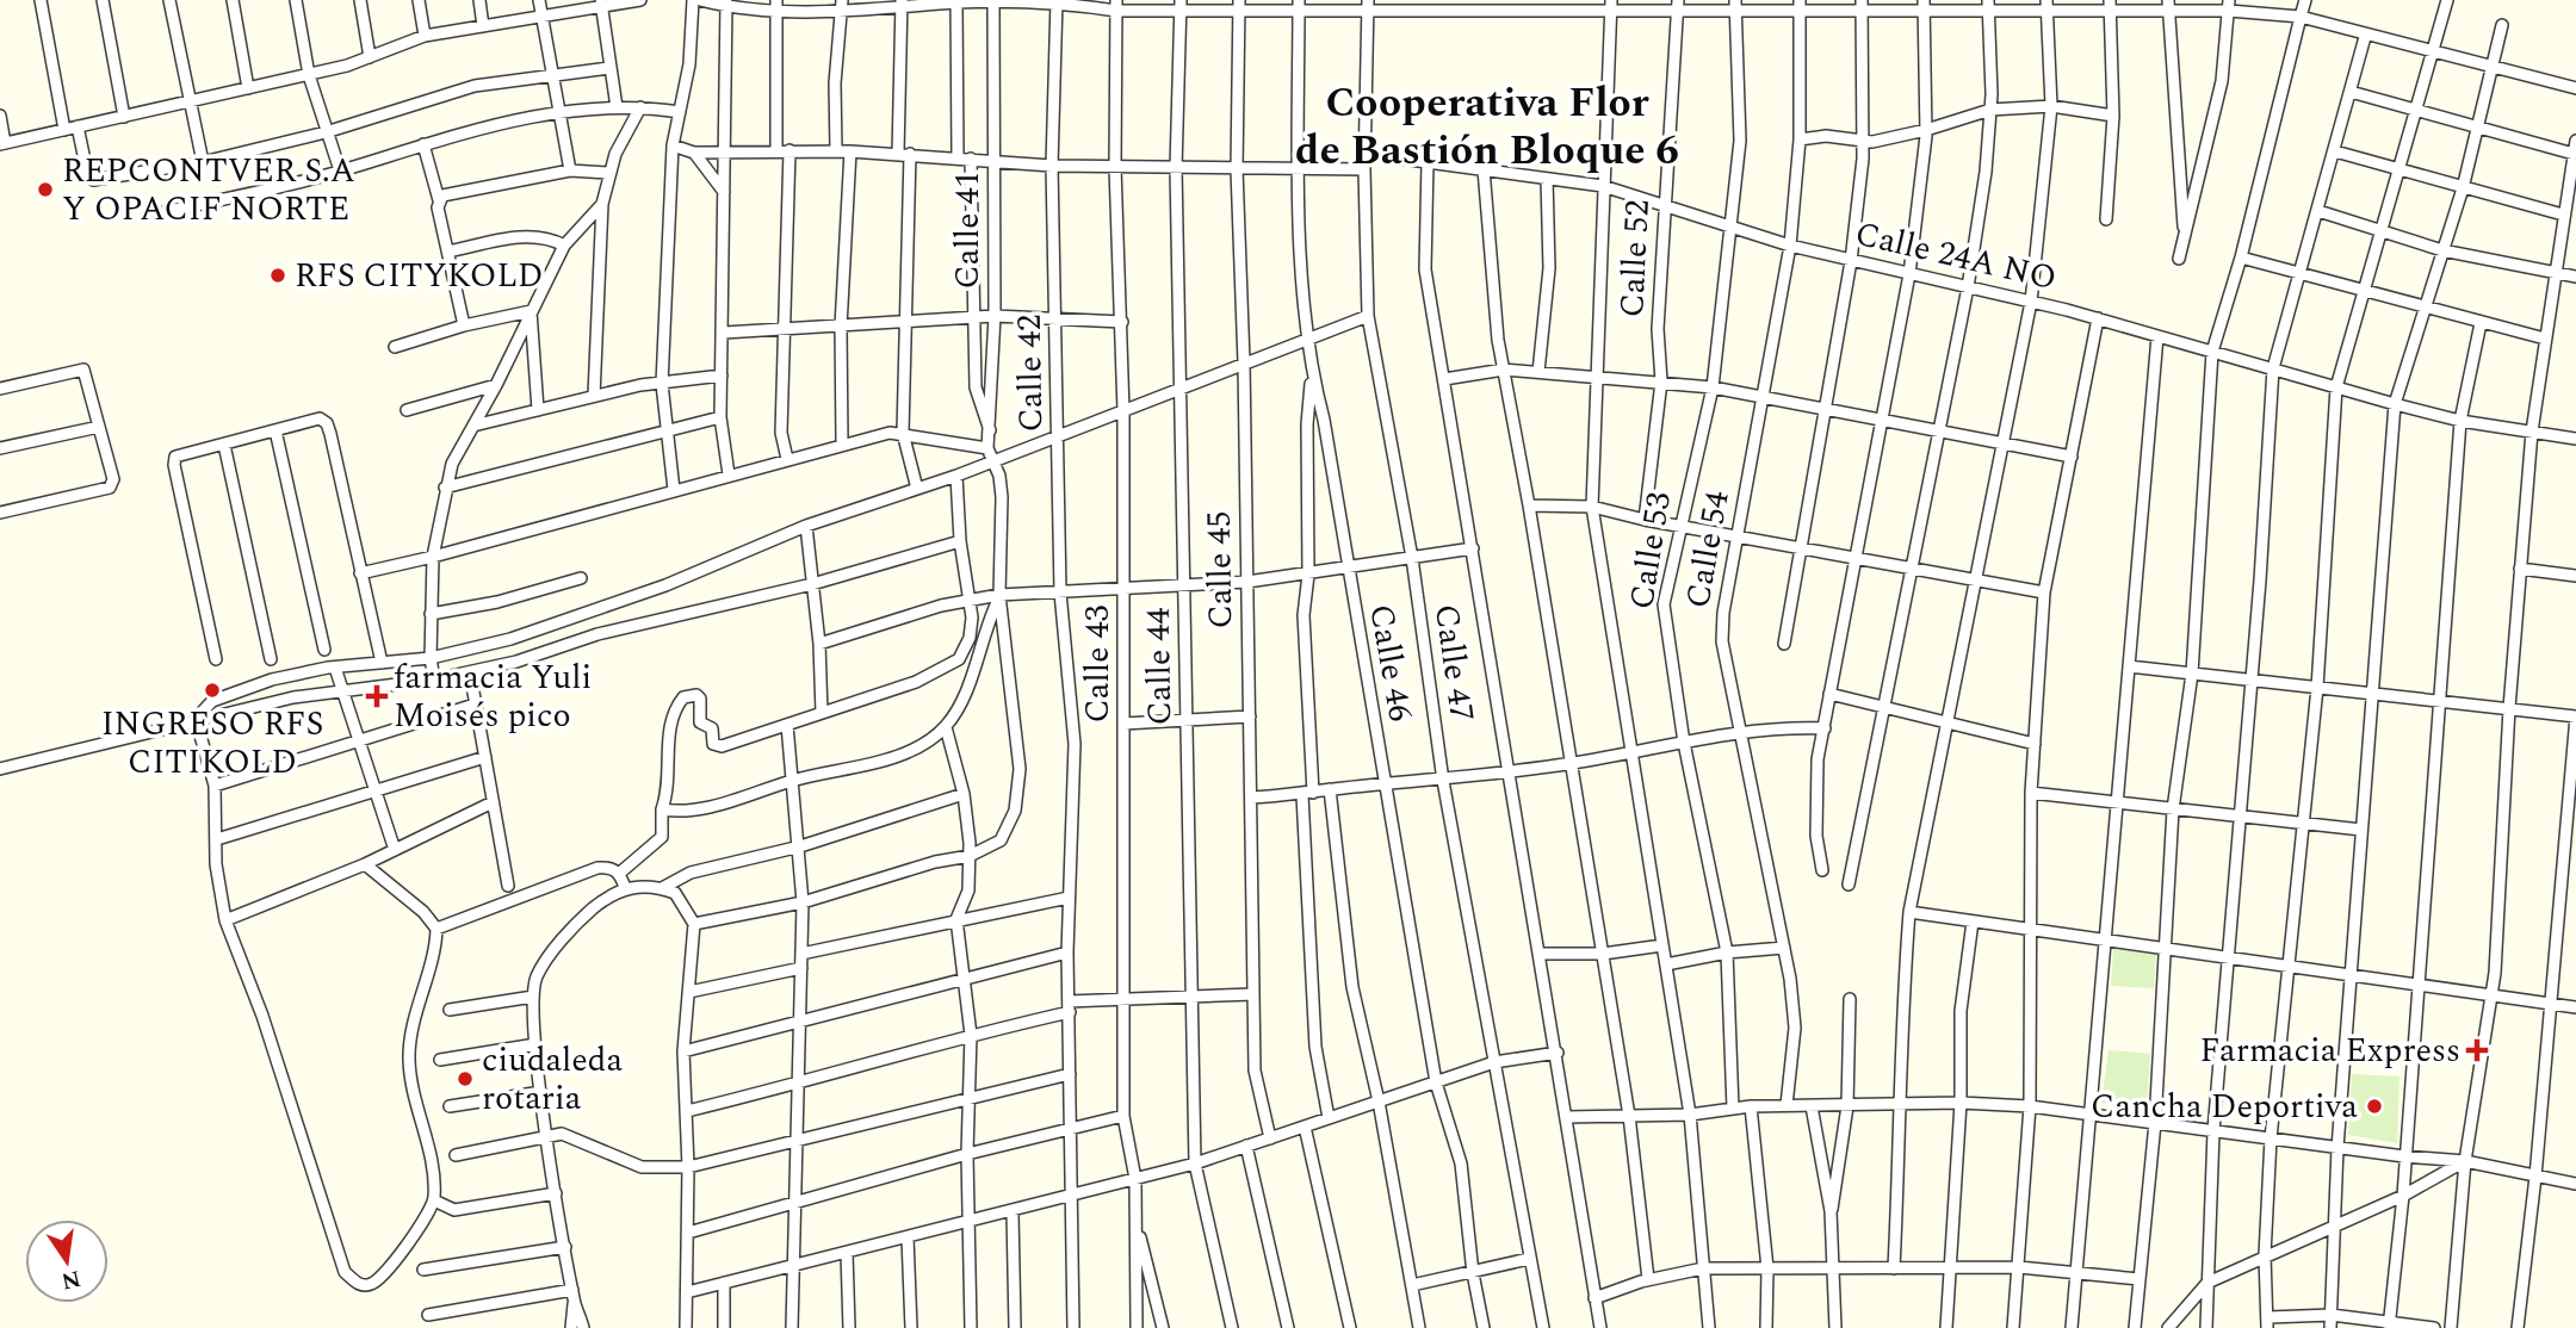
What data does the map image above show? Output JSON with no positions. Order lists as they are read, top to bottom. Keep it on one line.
{"streets":{"street":["Calle 41","Calle 24A NO","Calle 52","Calle 42","Calle 54","Calle 53","Calle 45","Calle 46","Calle 47","Calle 43","Calle 44"]},"crossings":[["Calle 24A NO","Calle 52"],["Calle 24A NO","Calle 54"],["Calle 24A NO","Calle 53"],["Calle 24A NO","Calle 47"]],"districts":["Cooperativa Flor de Bastión Bloque 6"],"places":{"other":["REPCONTVER S.A Y OPACIF NORTE","RFS CITYKOLD","INGRESO RFS CITIKOLD","ciudaleda rotaria","Cancha Deportiva"],"health":["farmacia Yuli Moisés pico","Farmacia Express"]},"north":"bottom"}
